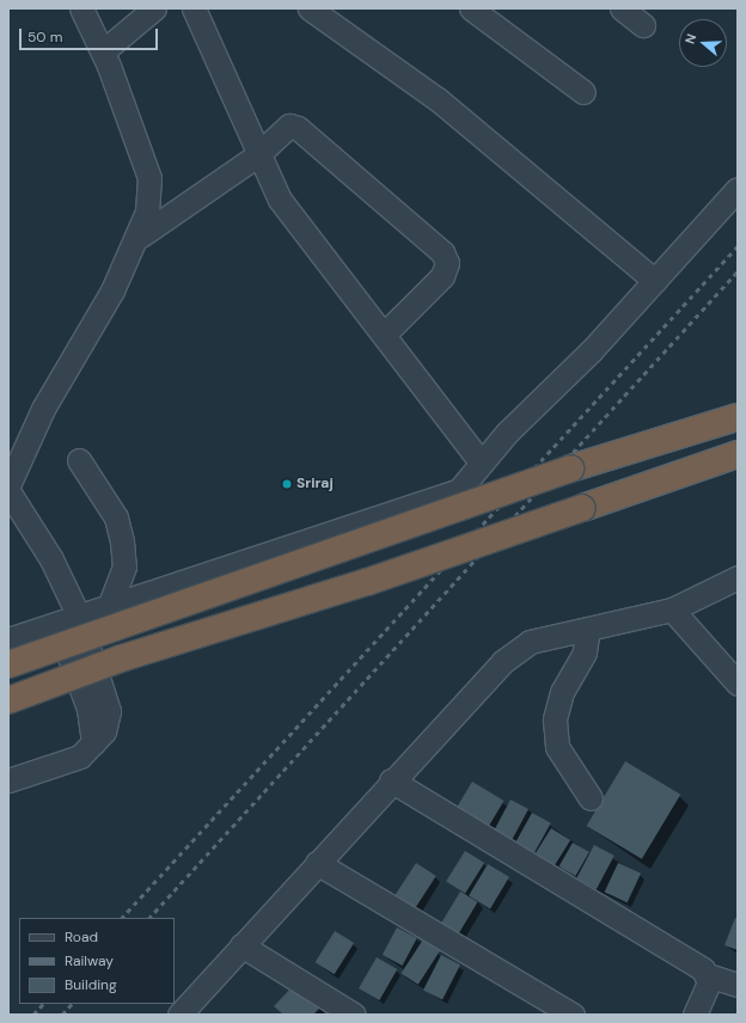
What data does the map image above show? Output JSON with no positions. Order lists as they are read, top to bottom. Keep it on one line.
{"places":["Sriraj"],"legend":["Road","Railway","Building"],"scale_bar":"50 m","north":"left"}
